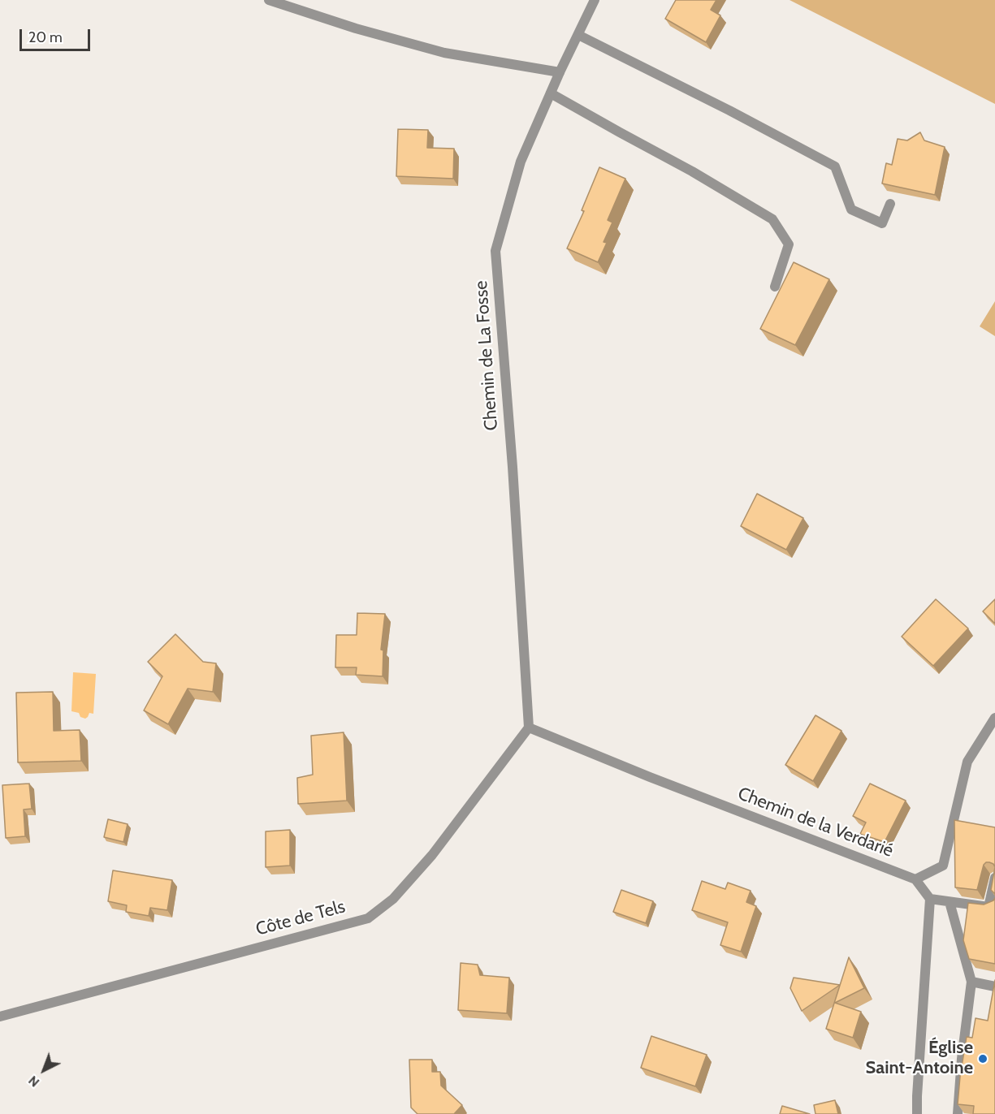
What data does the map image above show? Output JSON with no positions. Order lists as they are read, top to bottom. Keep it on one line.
{"streets":{"street":["Chemin de La Fosse","Chemin de la Verdarié","Côte de Tels"]},"crossings":[["Chemin de La Fosse","Chemin de la Verdarié"],["Chemin de La Fosse","Côte de Tels"],["Chemin de la Verdarié","Côte de Tels"]],"places":["Église Saint-Antoine"],"scale_bar":"20 m","north":"bottom left"}
